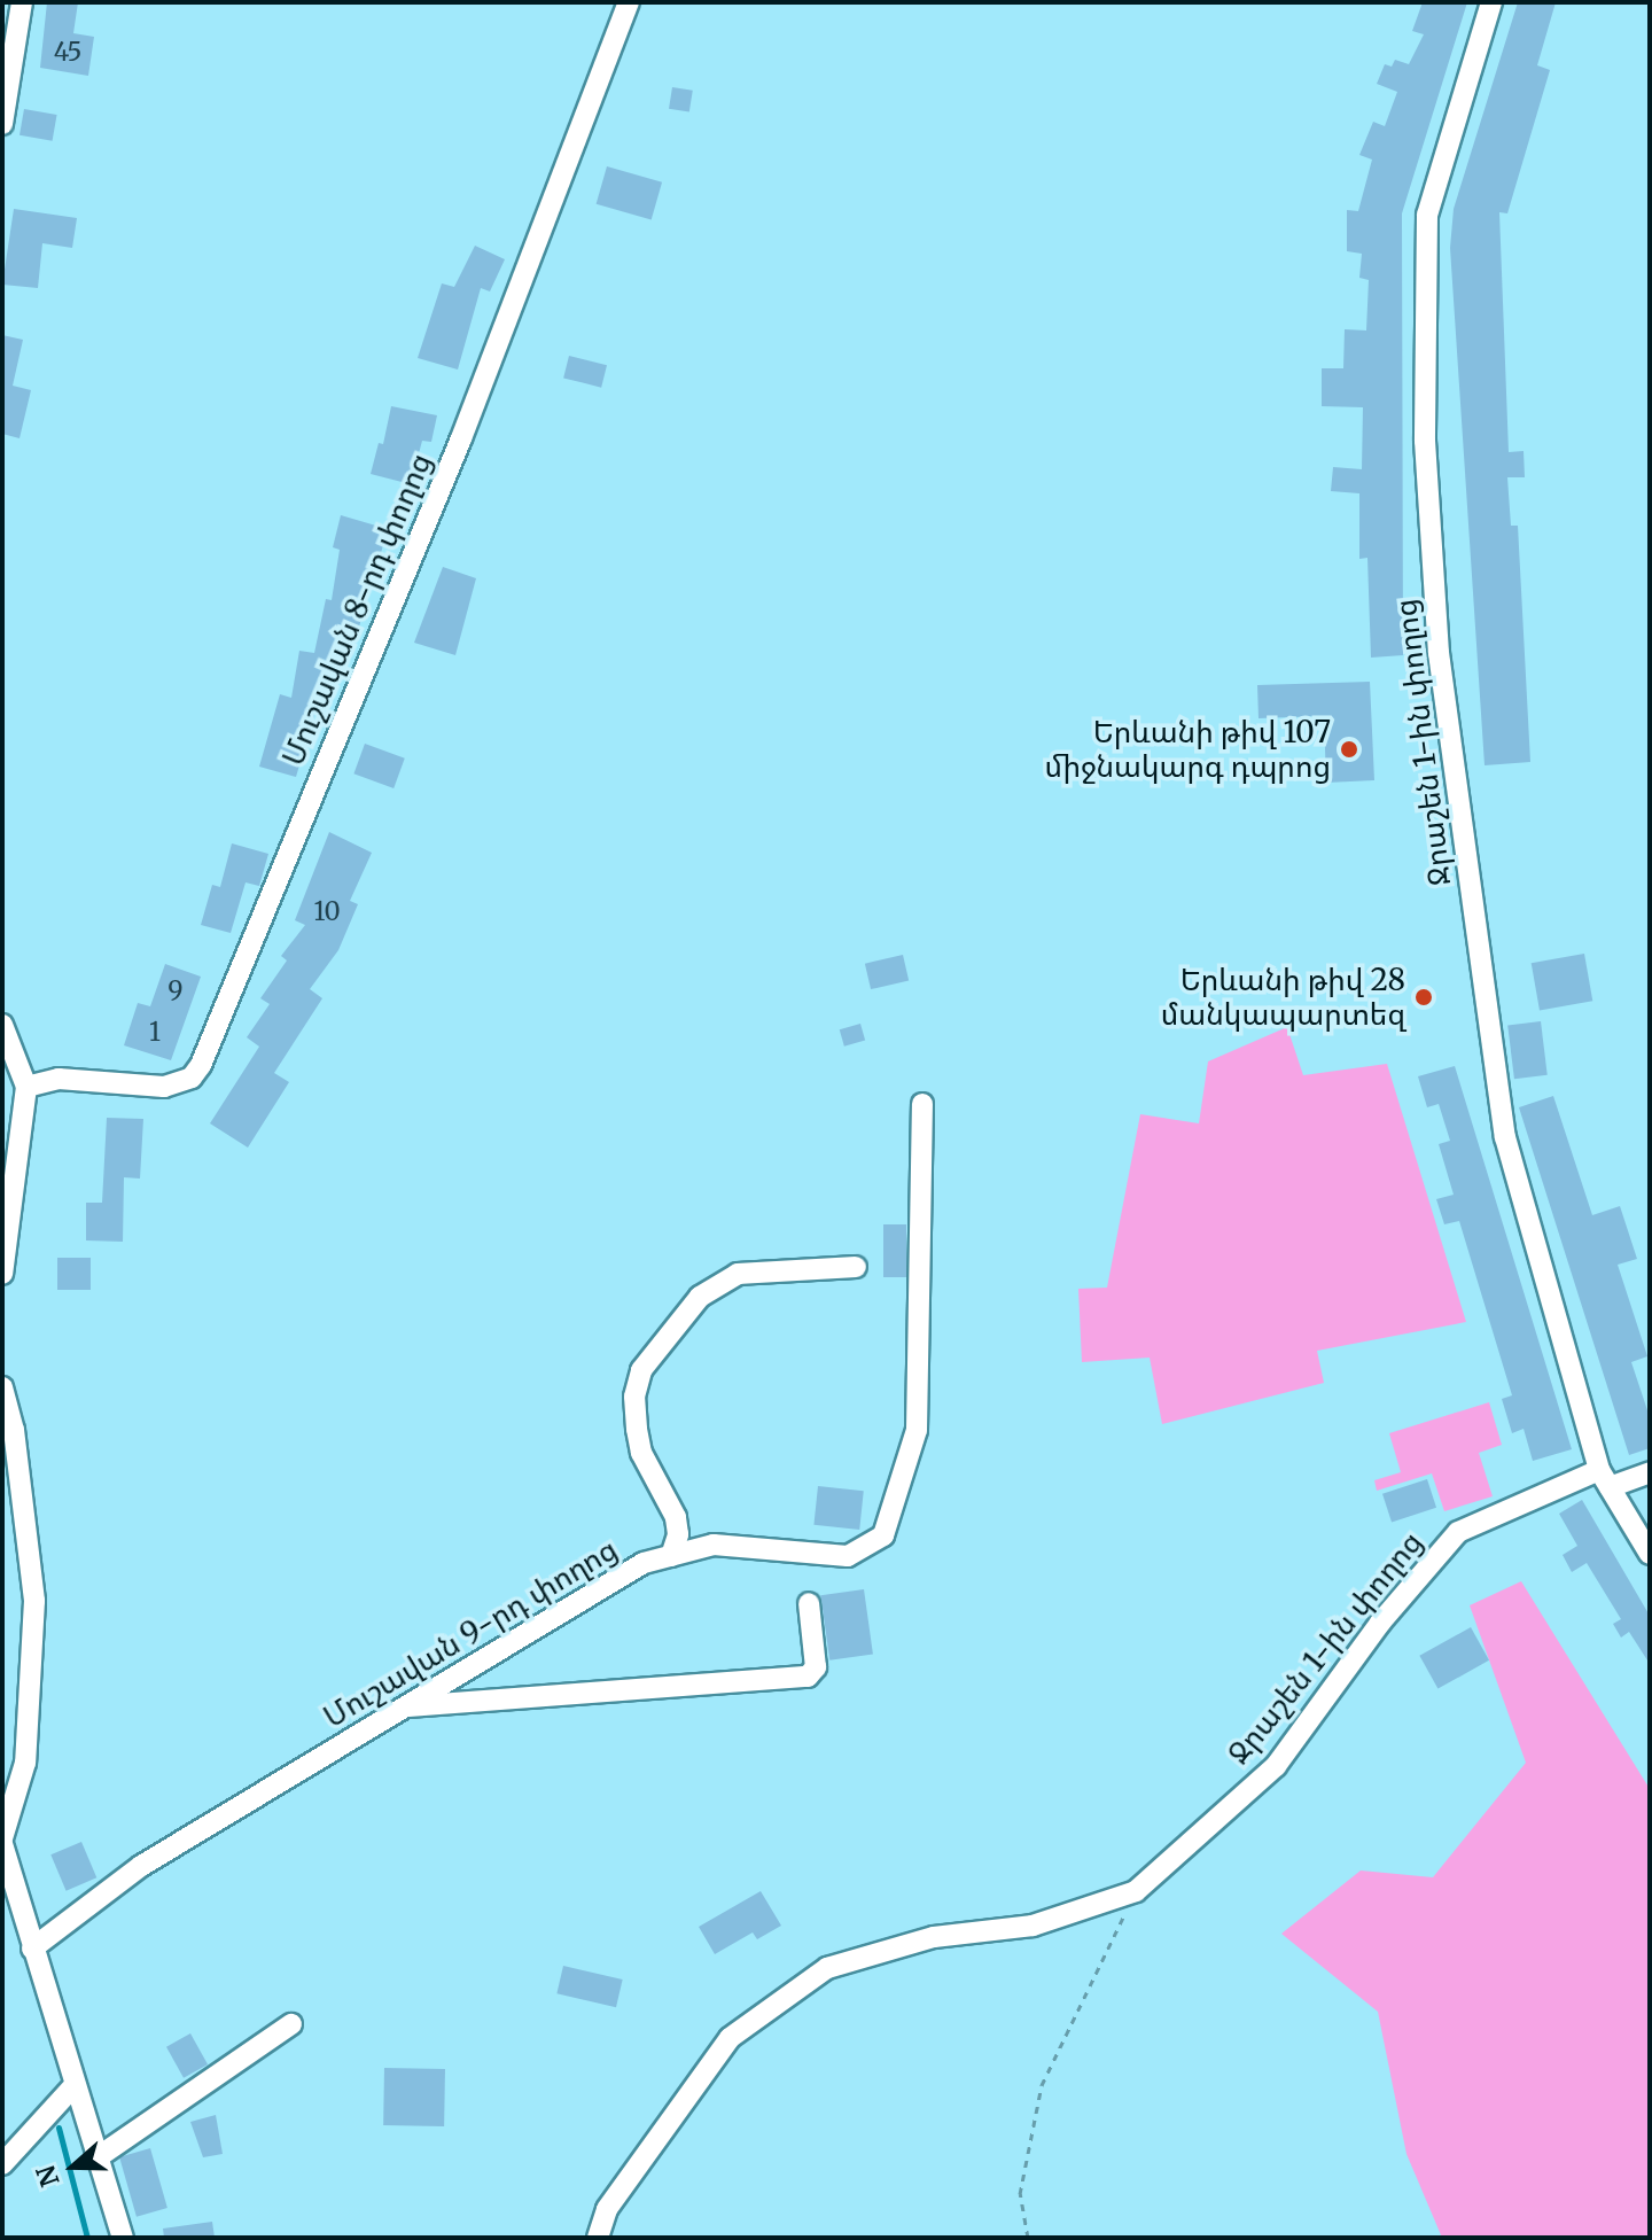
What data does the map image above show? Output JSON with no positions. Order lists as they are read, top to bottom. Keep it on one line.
{"streets":{"street":["Մուշավան 8-րդ փողոց","Ջրաշեն 1-ին փողոց","Մուշավան 9-րդ փողոց"]},"places":["Երևանի թիվ 107 միջնակարգ դպրոց","Երևանի թիվ 28 մանկապարտեզ"],"house_numbers":["45","10","9","1"],"north":"left"}
